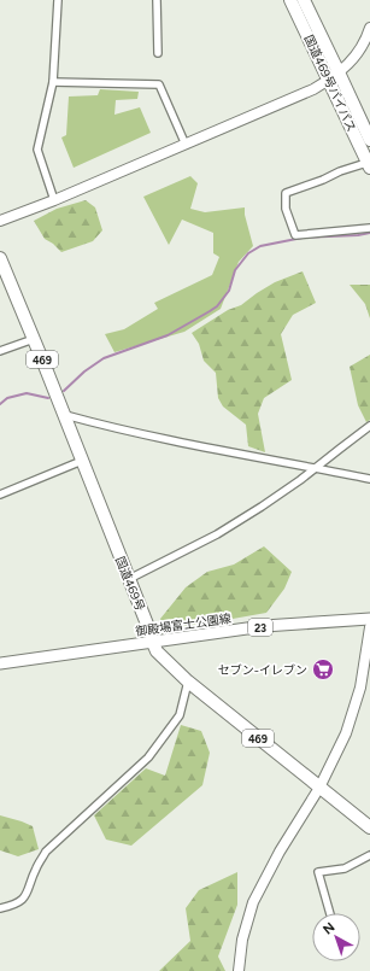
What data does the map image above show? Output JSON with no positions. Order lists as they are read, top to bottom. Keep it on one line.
{"streets":{"highway":["国道469号バイパス","469","国道469号"],"main road":["御殿場富士公園線","23"]},"crossings":[["国道469号","御殿場富士公園線"]],"places":{"supermarket":["セブン-イレブン"]},"north":"top left"}
